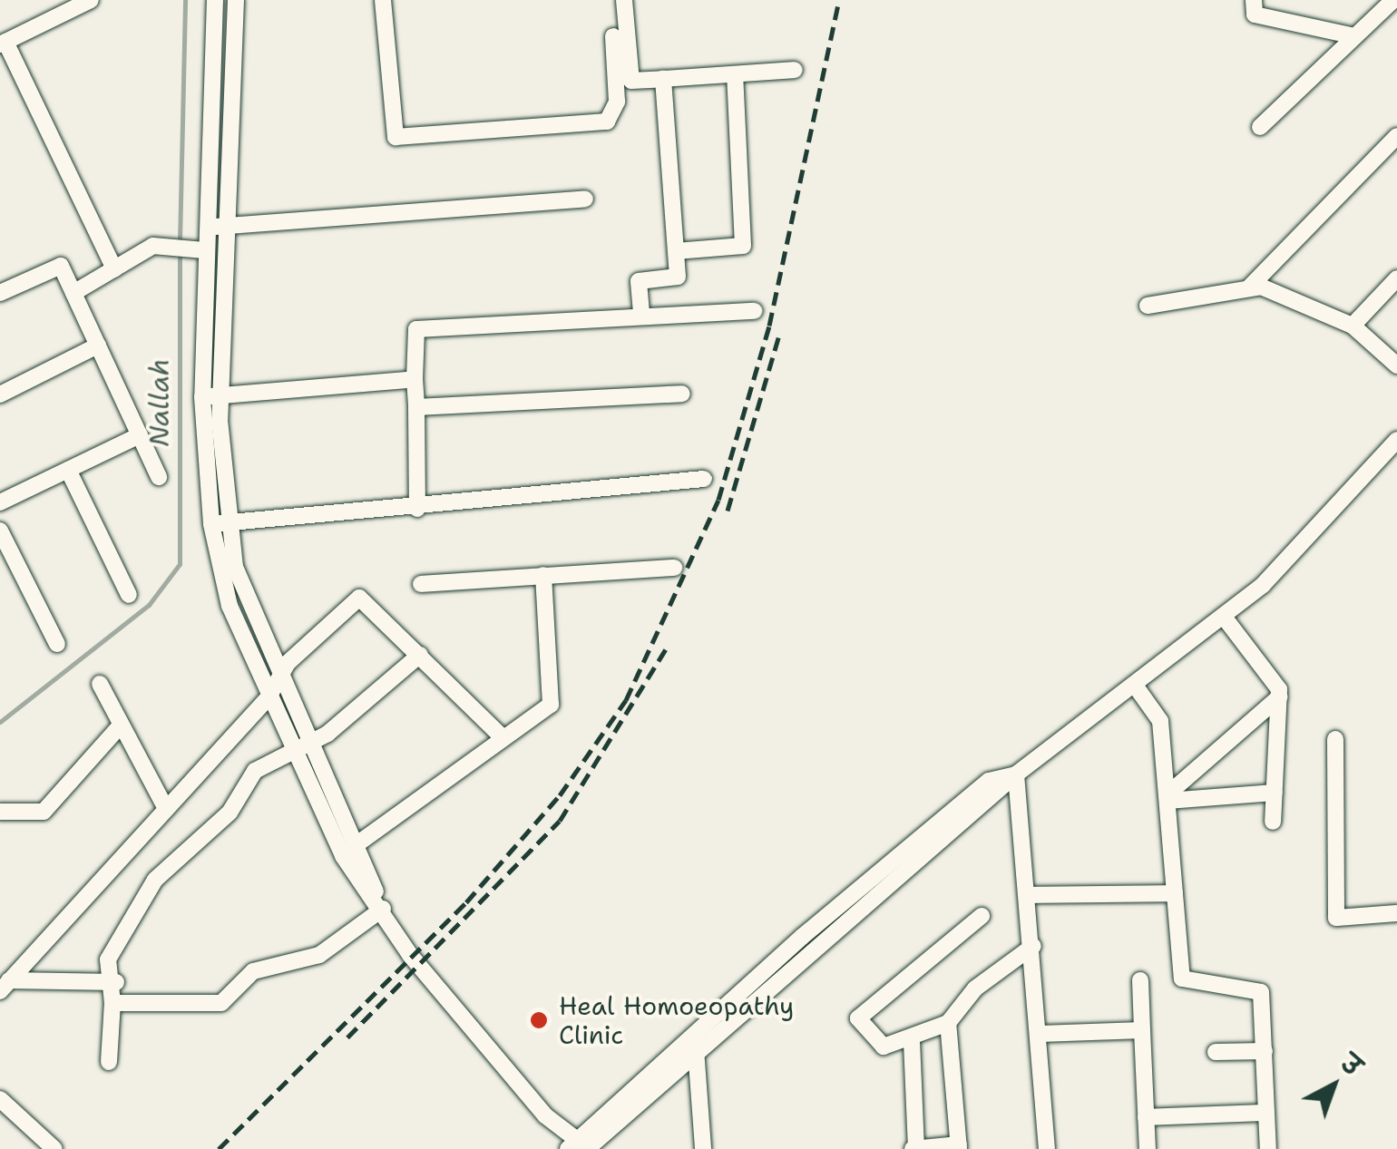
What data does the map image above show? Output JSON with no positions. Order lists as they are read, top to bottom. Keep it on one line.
{"water":["Nallah"],"places":["Heal Homoeopathy Clinic"],"north":"top right"}
